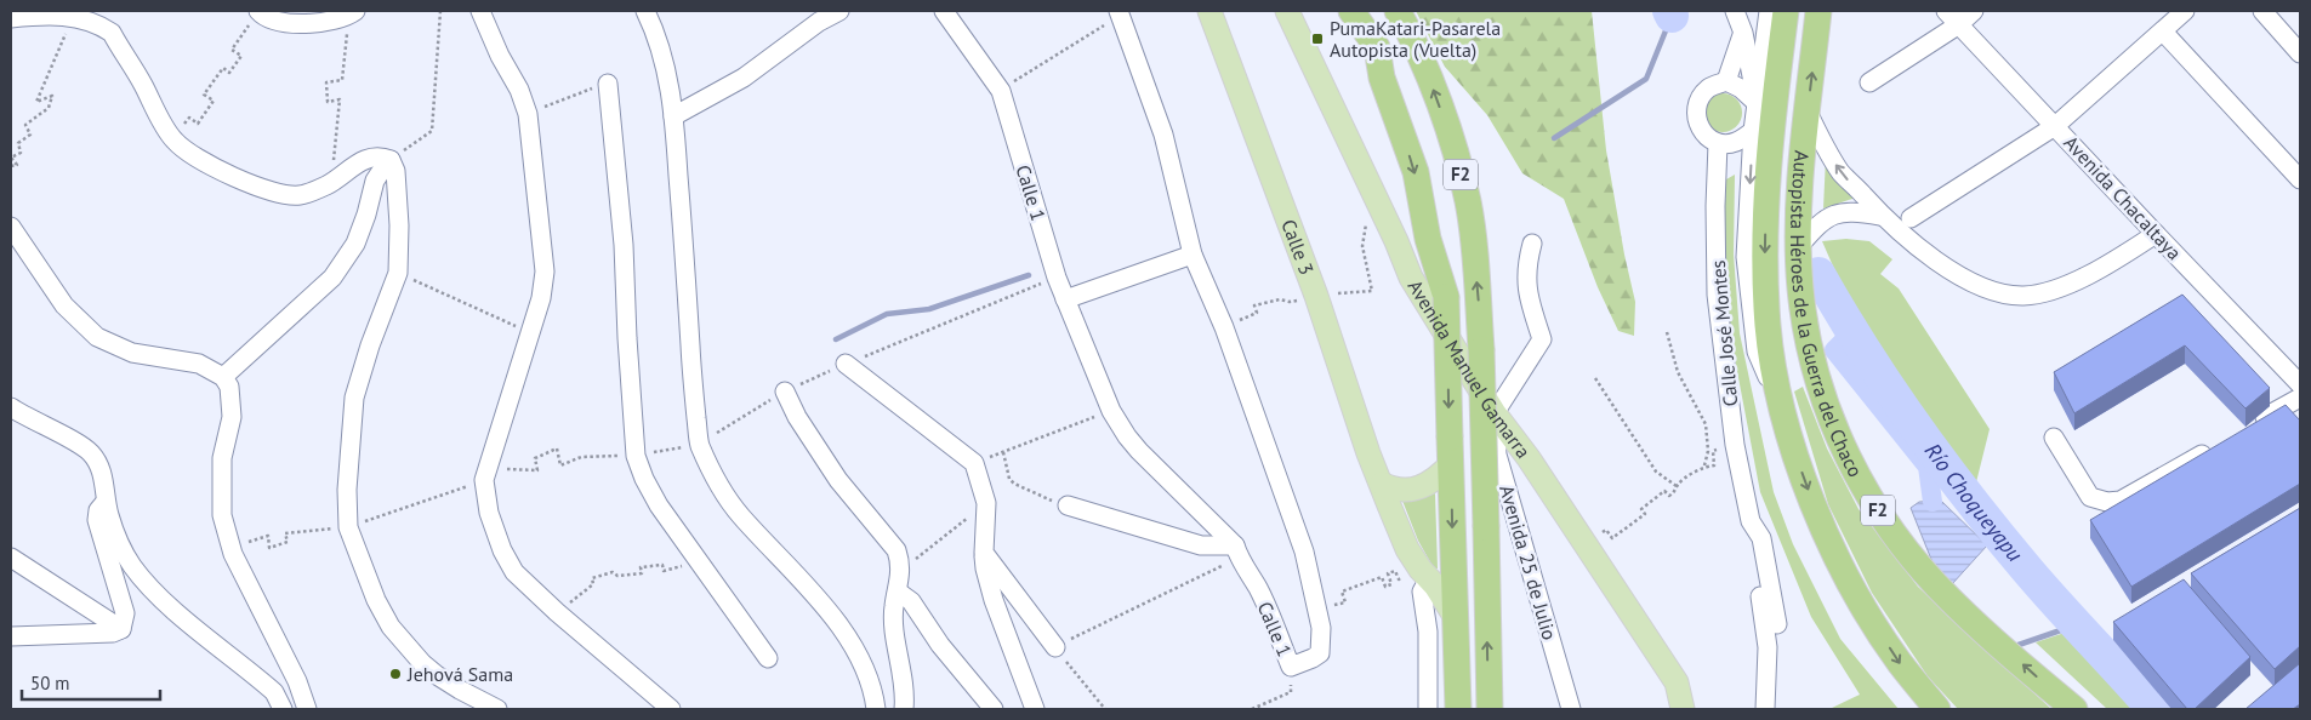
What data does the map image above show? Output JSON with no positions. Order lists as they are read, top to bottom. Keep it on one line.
{"streets":{"highway":["F2","Autopista Héroes de la Guerra del Chaco"],"main road":["Calle 3","Avenida Manuel Gamarra"],"street":["Calle 1","Avenida Chacaltaya","Calle José Montes","Avenida 25 de Julio"]},"crossings":[["F2","Calle 3"],["Avenida Manuel Gamarra","Avenida 25 de Julio"]],"water":["Río Choqueyapu"],"places":{"transit":["PumaKatari-Pasarela Autopista (Vuelta)"],"other":["Jehová Sama"]},"scale_bar":"50 m"}
